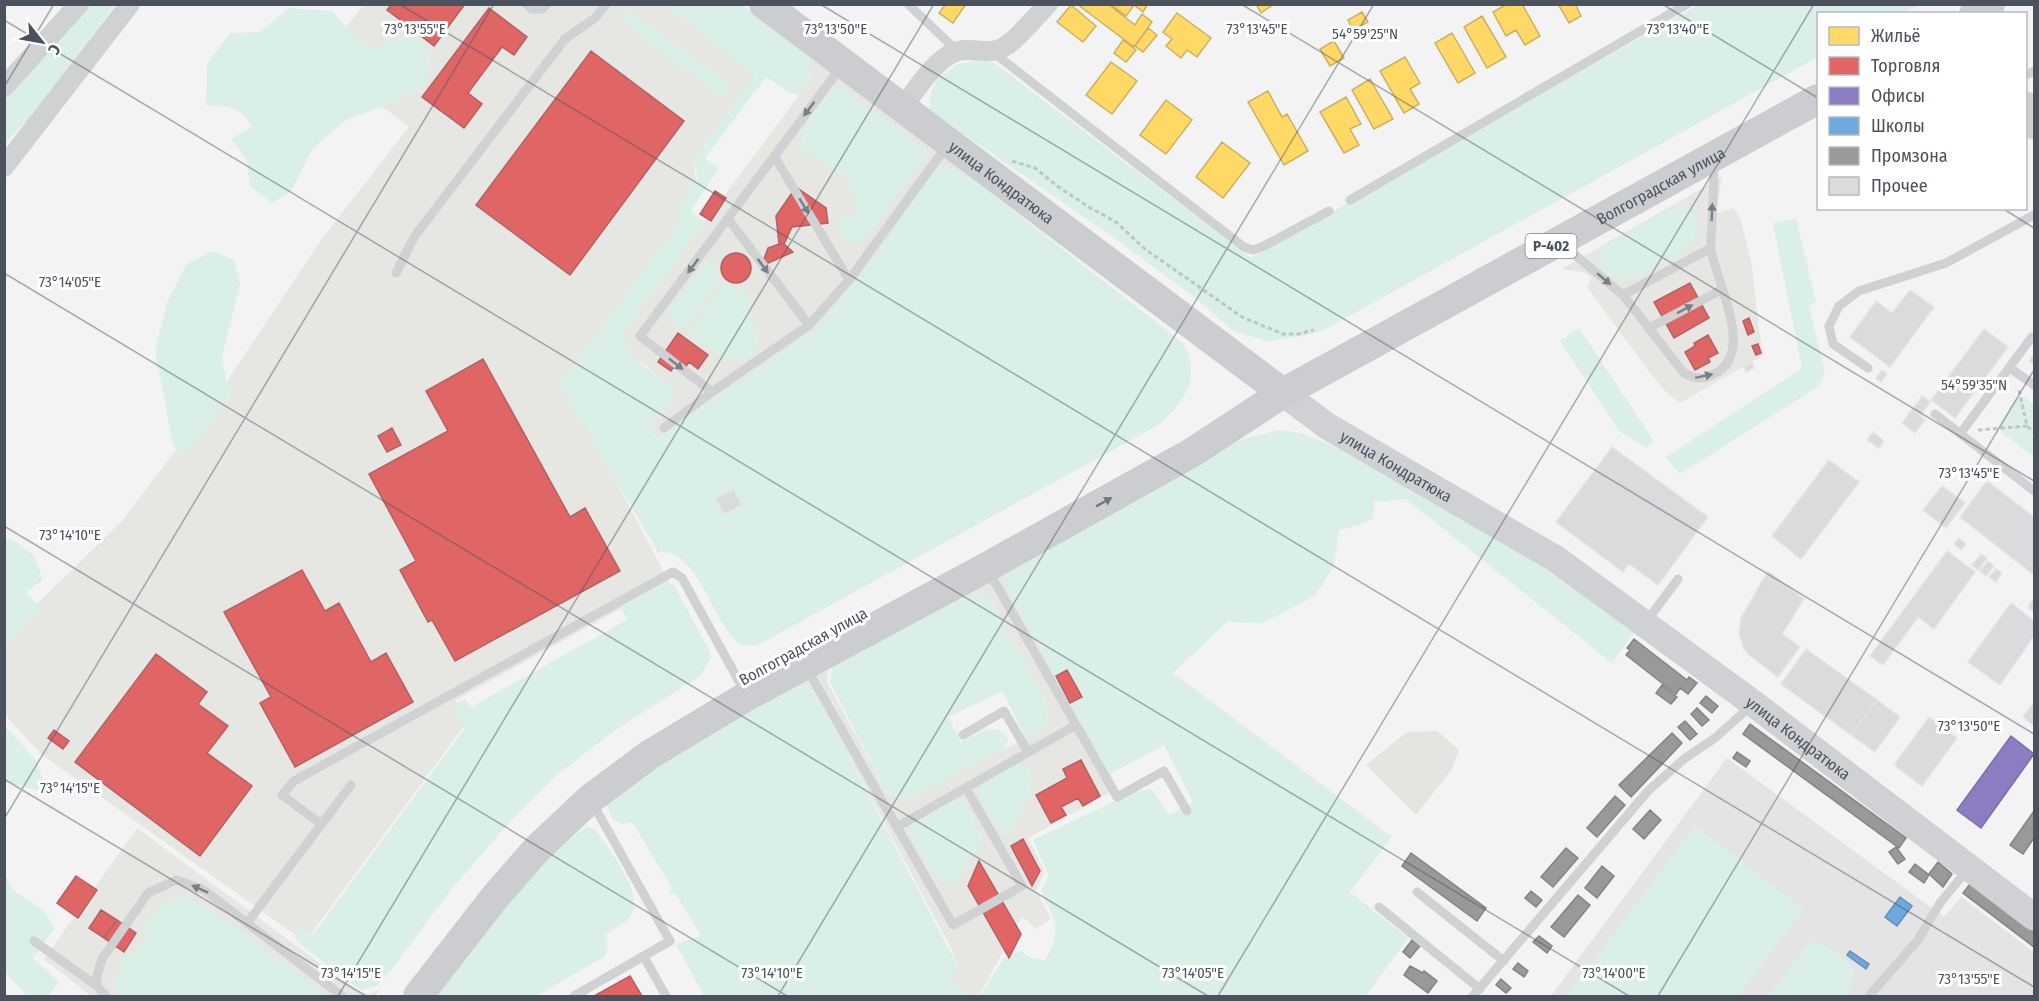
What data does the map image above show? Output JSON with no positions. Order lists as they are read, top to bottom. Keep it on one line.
{"streets":{"main road":["улица Кондратюка","Волгоградская улица","Р-402"]},"crossings":[["улица Кондратюка","Волгоградская улица"]],"legend":["Жильё","Торговля","Офисы","Школы","Промзона","Прочее"],"north":"bottom right","coordinates":["73°13'55\"E","73°13'50\"E","73°13'45\"E","73°13'40\"E","54°59'25\"N","73°14'05\"E","54°59'35\"N","73°14'10\"E","73°14'15\"E","73°14'00\"E"]}
